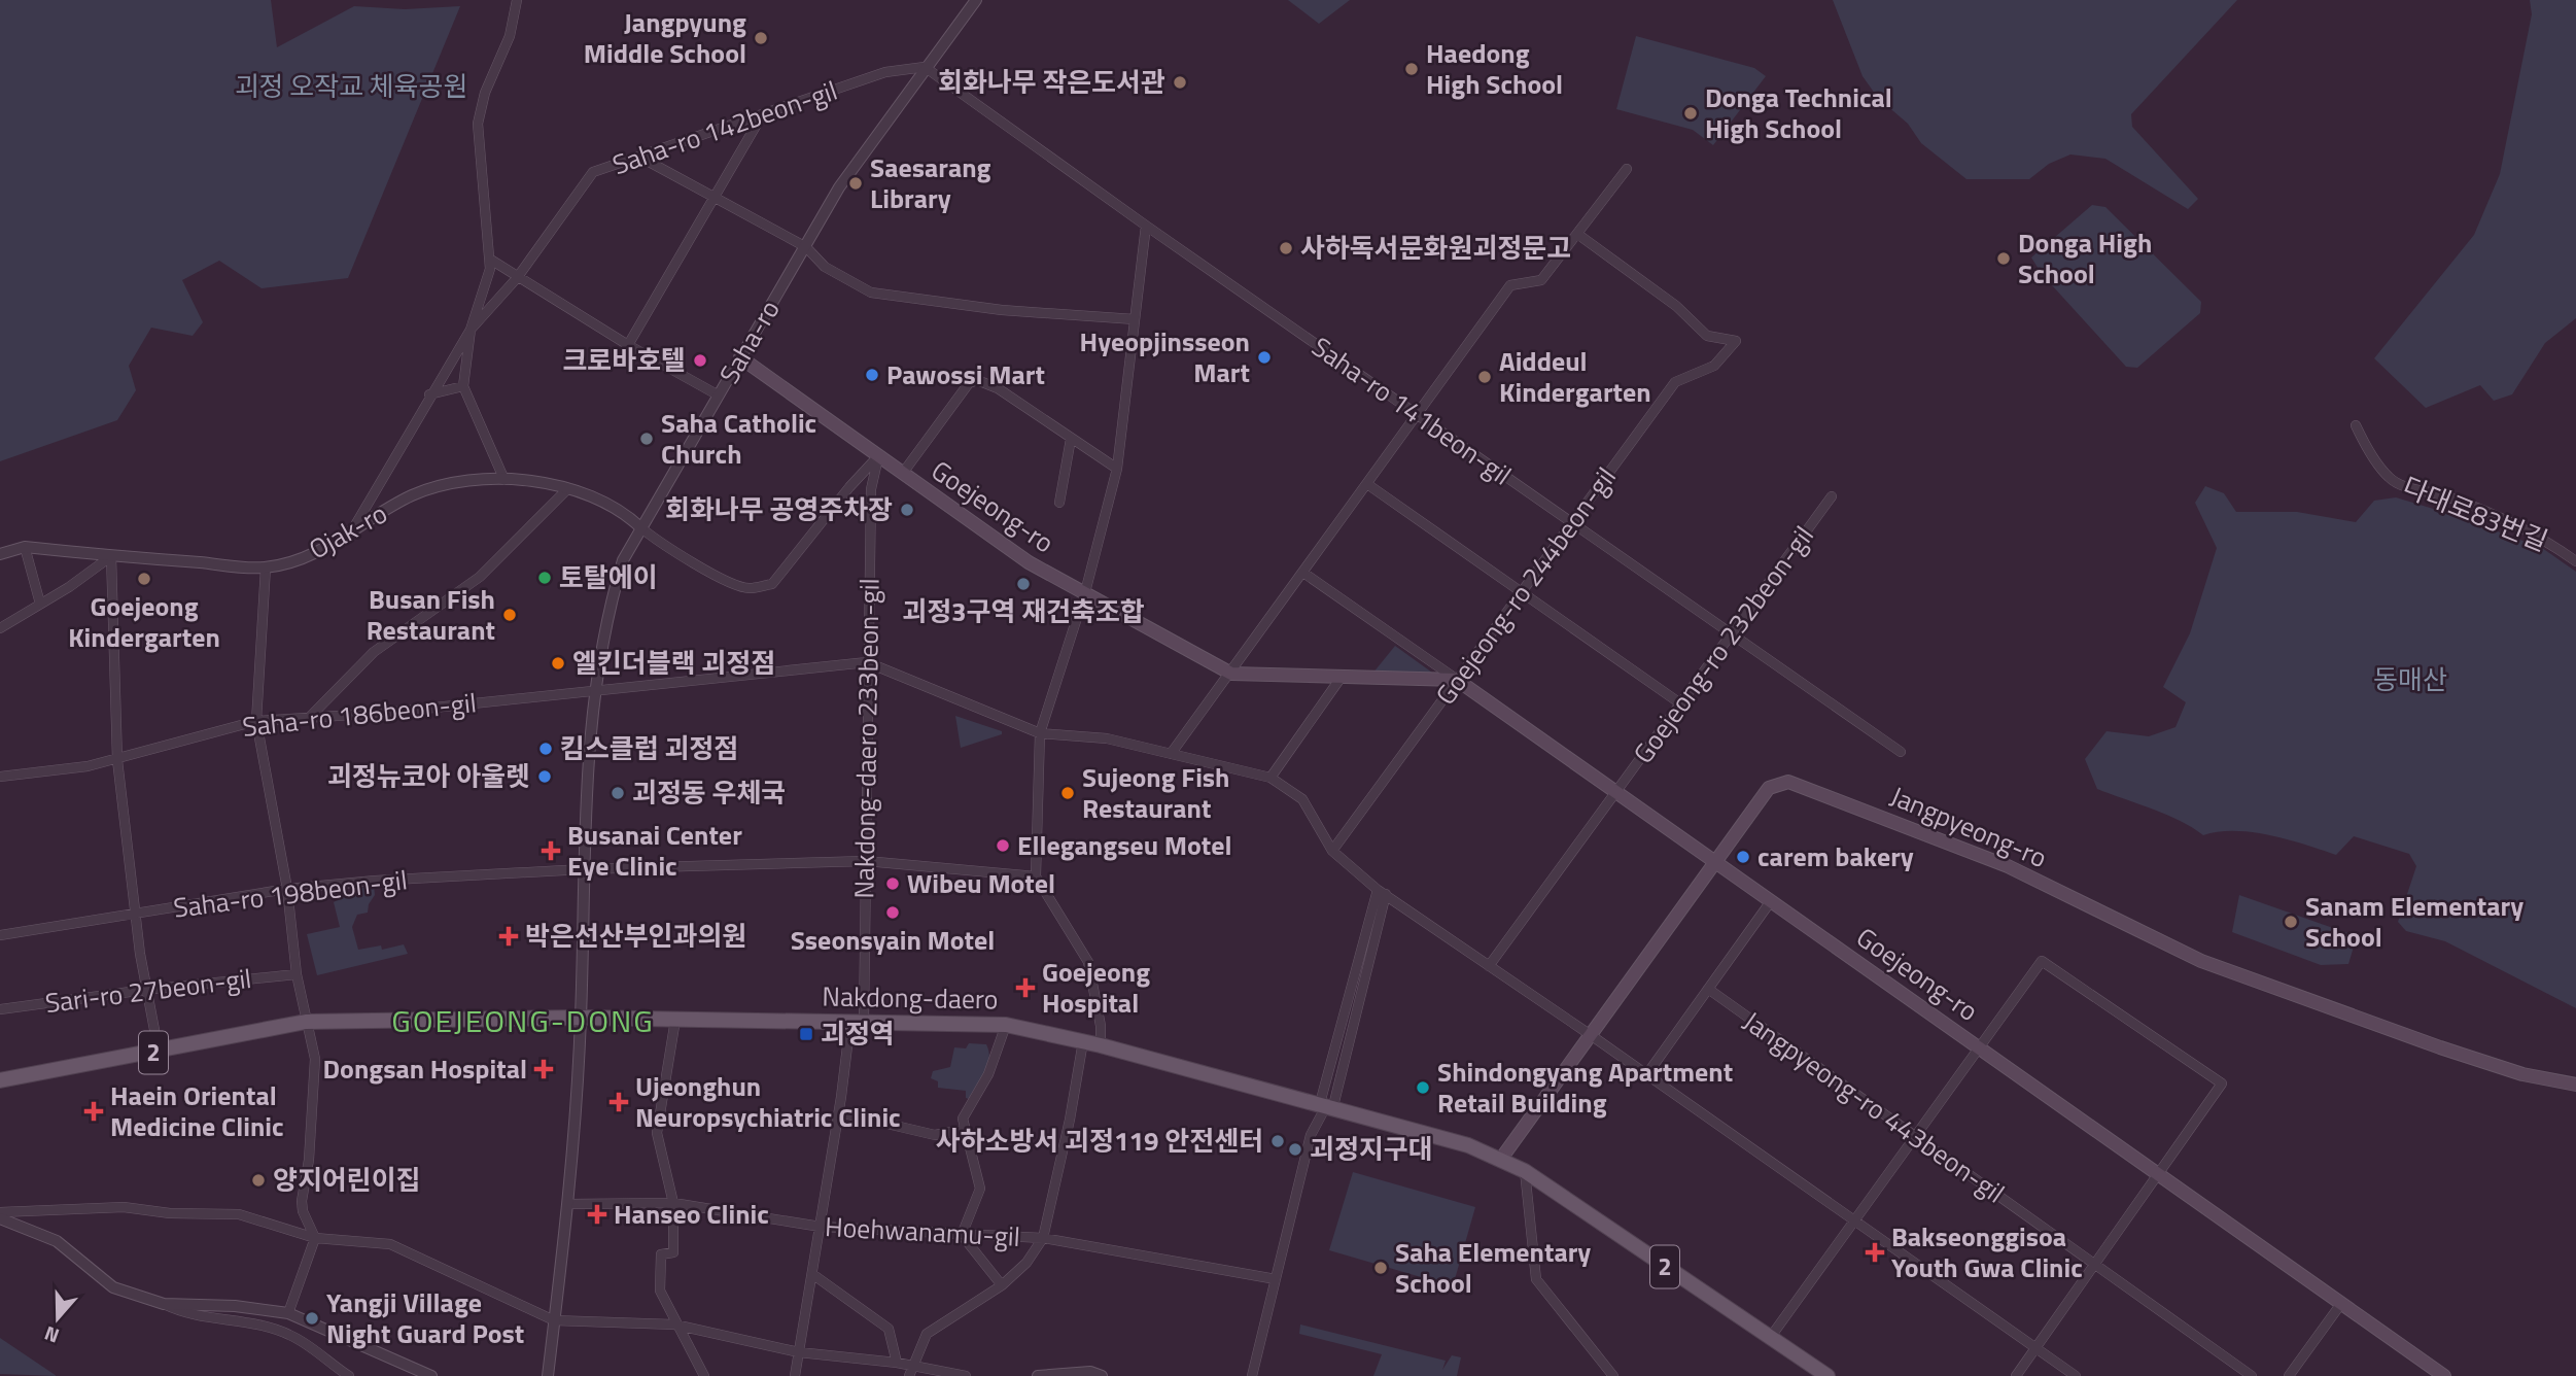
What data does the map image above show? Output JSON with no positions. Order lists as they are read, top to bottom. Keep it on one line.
{"streets":{"main road":["Goejeong-ro","Jangpyeong-ro","Nakdong-daero","2"],"street":["Saha-ro 142beon-gil","Saha-ro","Saha-ro 141beon-gil","다대로83번길","Ojak-ro","Goejeong-ro 244beon-gil","Goejeong-ro 232beon-gil","Saha-ro 186beon-gil","Nakdong-daero 233beon-gil","Saha-ro 198beon-gil","Sari-ro 27beon-gil","Jangpyeong-ro 443beon-gil","Hoehwanamu-gil"]},"crossings":[["Saha-ro 142beon-gil","Saha-ro"],["Saha-ro 142beon-gil","Saha-ro 141beon-gil"],["Saha-ro","Saha-ro 141beon-gil"],["Saha-ro","Goejeong-ro"],["Saha-ro","Ojak-ro"],["Saha-ro","Saha-ro 186beon-gil"],["Saha-ro","Saha-ro 198beon-gil"],["Saha-ro","Nakdong-daero"],["Saha-ro","Hoehwanamu-gil"],["Saha-ro 141beon-gil","Goejeong-ro 244beon-gil"],["Saha-ro 141beon-gil","Goejeong-ro 232beon-gil"],["Goejeong-ro","Goejeong-ro 244beon-gil"],["Goejeong-ro","Goejeong-ro 232beon-gil"],["Goejeong-ro","Nakdong-daero 233beon-gil"],["Goejeong-ro","Jangpyeong-ro"],["Saha-ro 186beon-gil","Nakdong-daero 233beon-gil"],["Nakdong-daero 233beon-gil","Saha-ro 198beon-gil"],["Nakdong-daero 233beon-gil","Nakdong-daero"],["Nakdong-daero 233beon-gil","Hoehwanamu-gil"],["Jangpyeong-ro","Nakdong-daero"]],"districts":["GOEJEONG-DONG"],"parks":["괴정 오작교 체육공원","동매산"],"places":{"other":["Jangpyung Middle School","Haedong High School","회화나무 작은도서관","Donga Technical High School","Saesarang Library","사하독서문화원괴정문고","Donga High School","Hyeopjinsseon Mart","크로바호텔","Pawossi Mart","Aiddeul Kindergarten","Saha Catholic Church","회화나무 공영주차장","토탈에이","Goejeong Kindergarten","괴정3구역 재건축조합","Busan Fish Restaurant","엘킨더블랙 괴정점","킴스클럽 괴정점","괴정뉴코아 아울렛","괴정동 우체국","Sujeong Fish Restaurant","Ellegangseu Motel","carem bakery","Wibeu Motel","Sseonsyain Motel","Sanam Elementary School","Shindongyang Apartment Retail Building","사하소방서 괴정119 안전센터","괴정지구대","양지어린이집","Saha Elementary School","Yangji Village Night Guard Post"],"health":["Busanai Center Eye Clinic","박은선산부인과의원","Goejeong Hospital","Dongsan Hospital","Ujeonghun Neuropsychiatric Clinic","Haein Oriental Medicine Clinic","Hanseo Clinic","Bakseonggisoa Youth Gwa Clinic"],"transit":["괴정역"]},"north":"bottom"}
